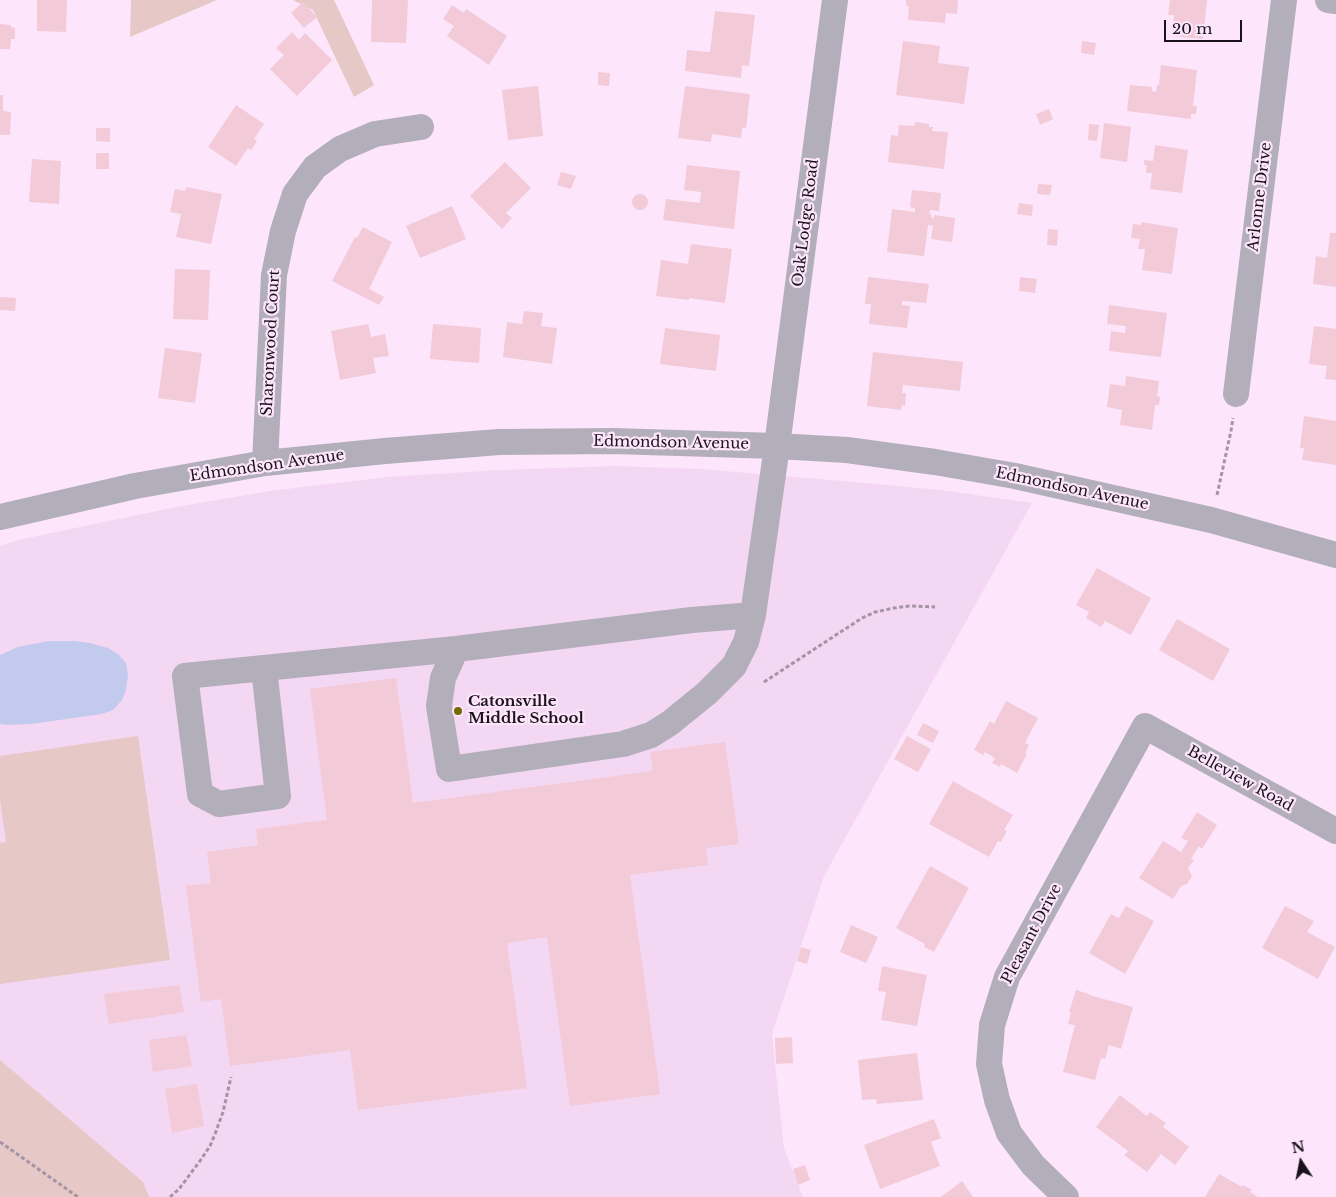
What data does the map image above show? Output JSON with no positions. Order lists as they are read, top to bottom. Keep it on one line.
{"streets":{"street":["Arlonne Drive","Oak Lodge Road","Sharonwood Court","Edmondson Avenue","Belleview Road","Pleasant Drive"]},"crossings":[["Oak Lodge Road","Edmondson Avenue"],["Sharonwood Court","Edmondson Avenue"],["Belleview Road","Pleasant Drive"]],"places":["Catonsville Middle School"],"scale_bar":"20 m","north":"top"}
